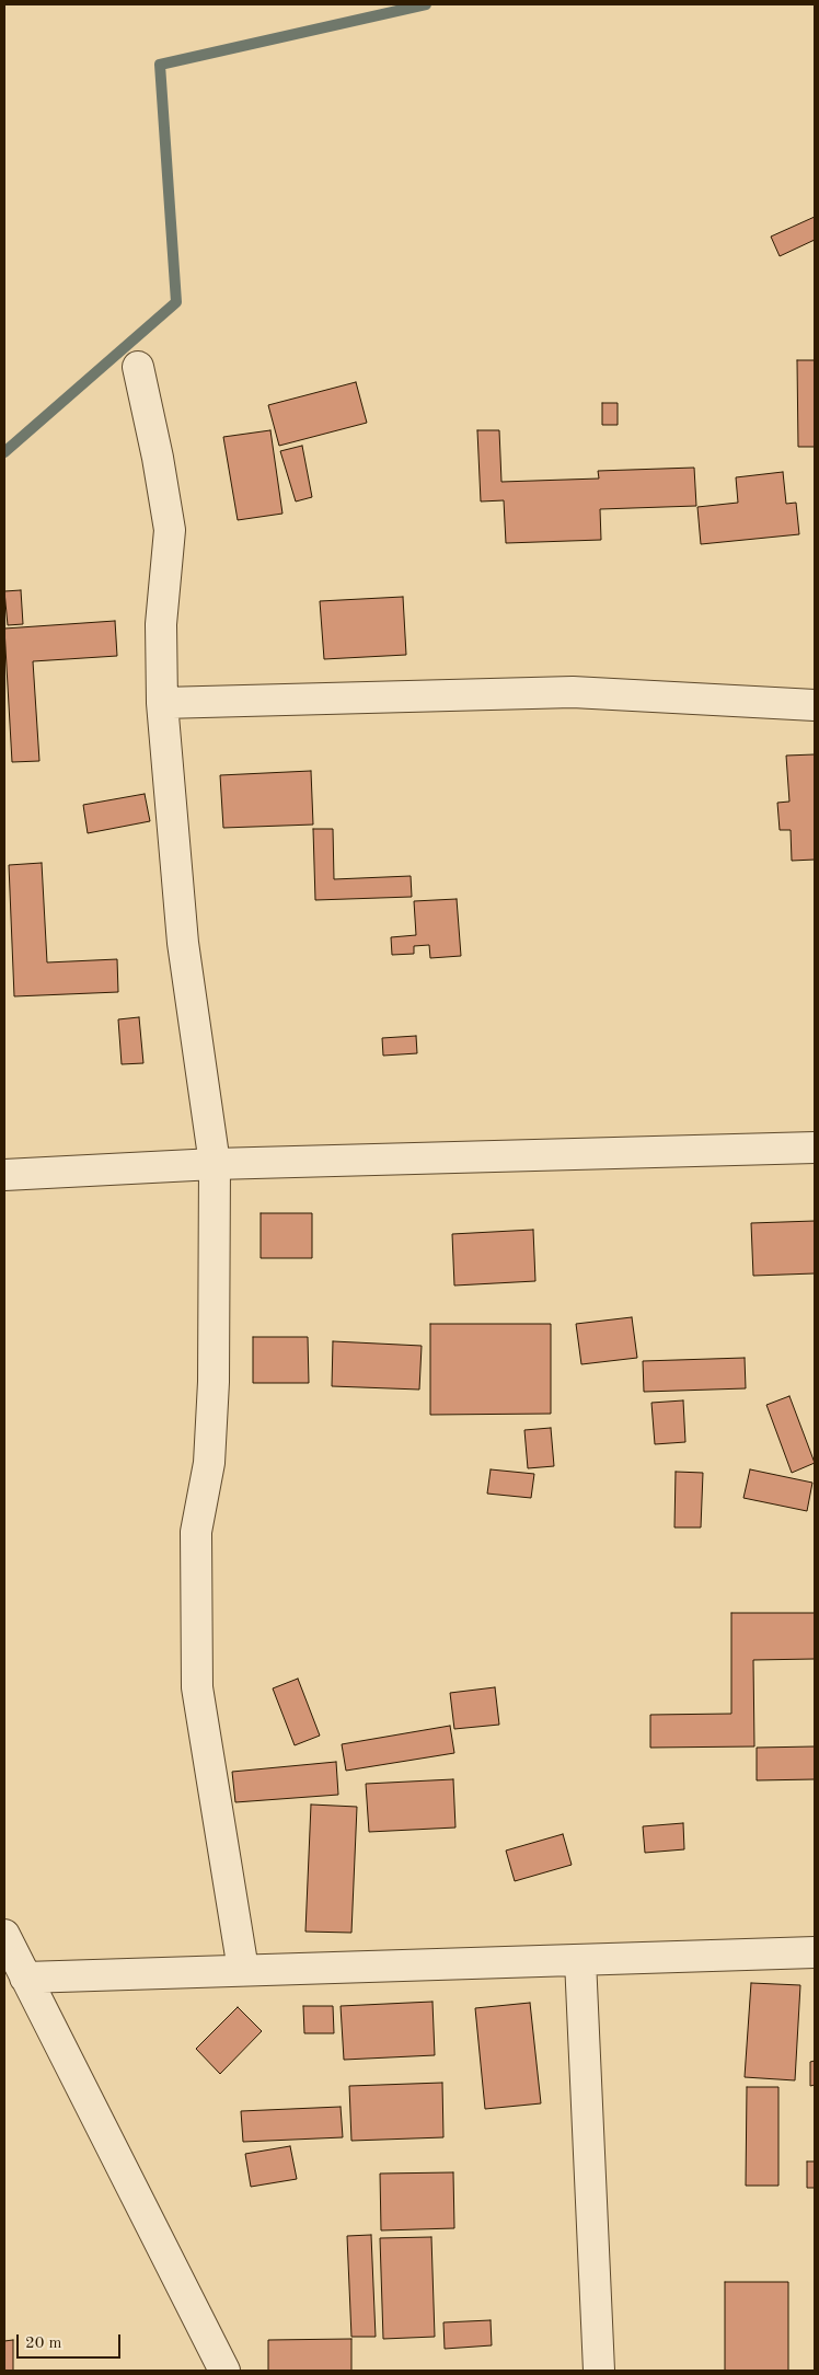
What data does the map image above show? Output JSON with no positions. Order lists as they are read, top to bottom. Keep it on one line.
{"scale_bar":"20 m"}
